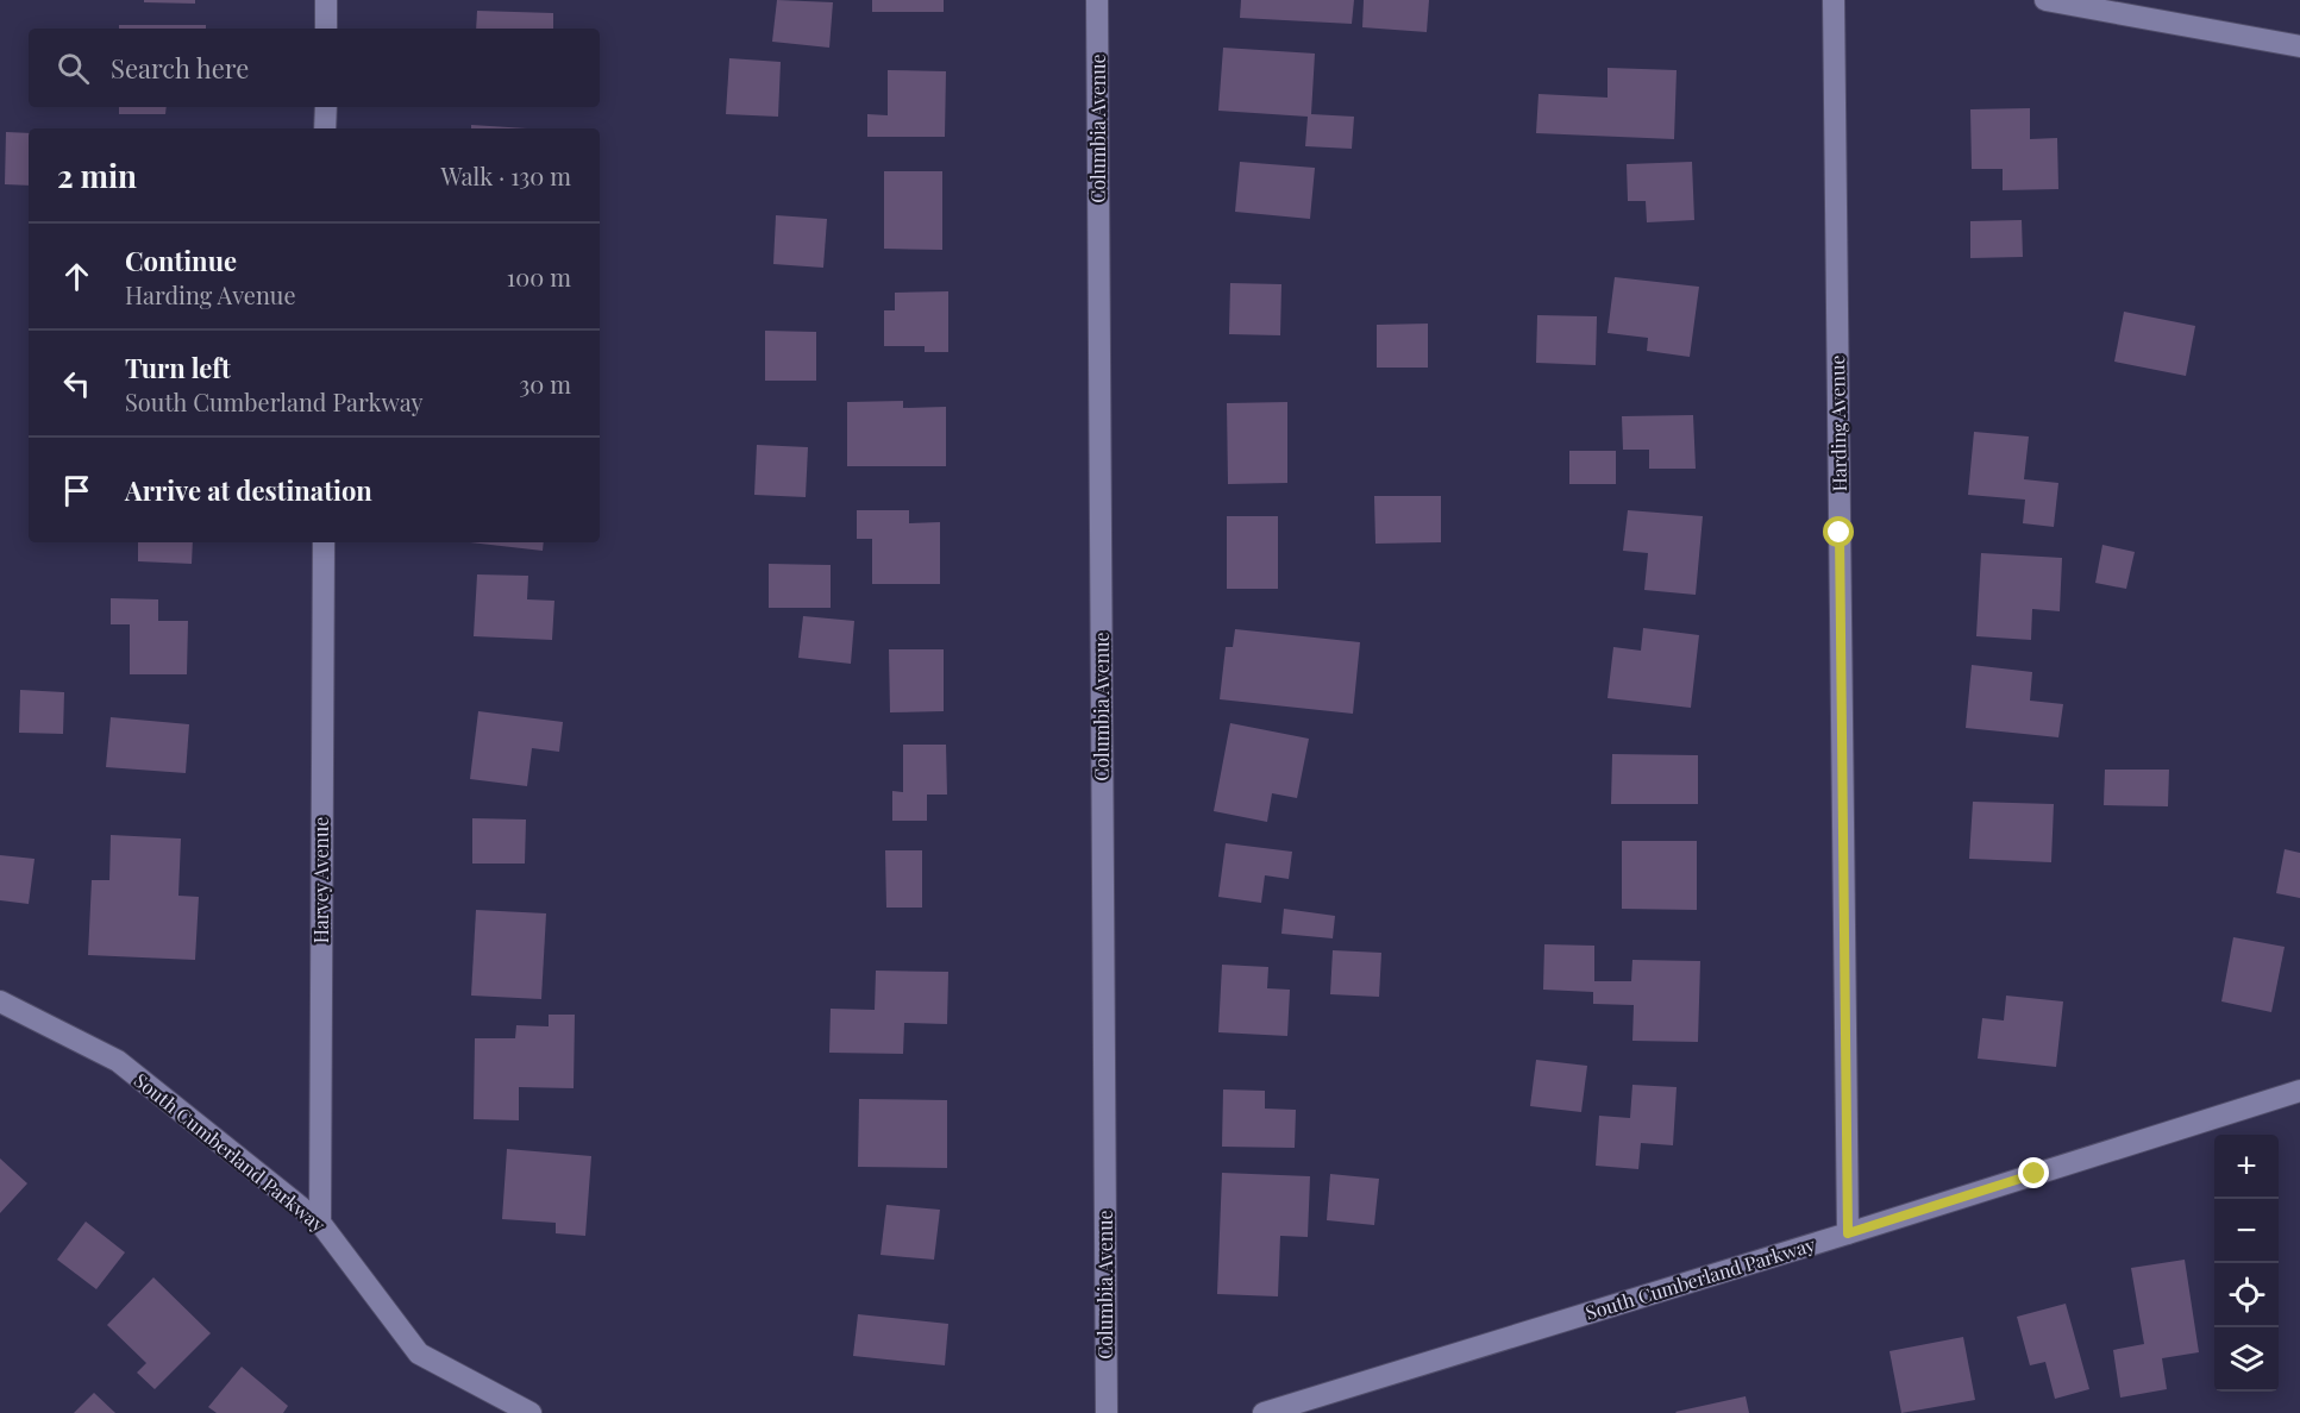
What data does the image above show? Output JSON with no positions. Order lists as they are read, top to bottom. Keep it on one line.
{"streets":{"street":["Columbia Avenue","Harding Avenue","Harvey Avenue","South Cumberland Parkway"]},"crossings":[["Harding Avenue","South Cumberland Parkway"],["Harvey Avenue","South Cumberland Parkway"]],"page":{"search":"Search here","heading":["2 min","Walk · 130 m"],"list":[["Continue","Harding Avenue","100 m"],["Turn left","South Cumberland Parkway","30 m"],"Arrive at destination"],"map_buttons":["+","−"]}}
